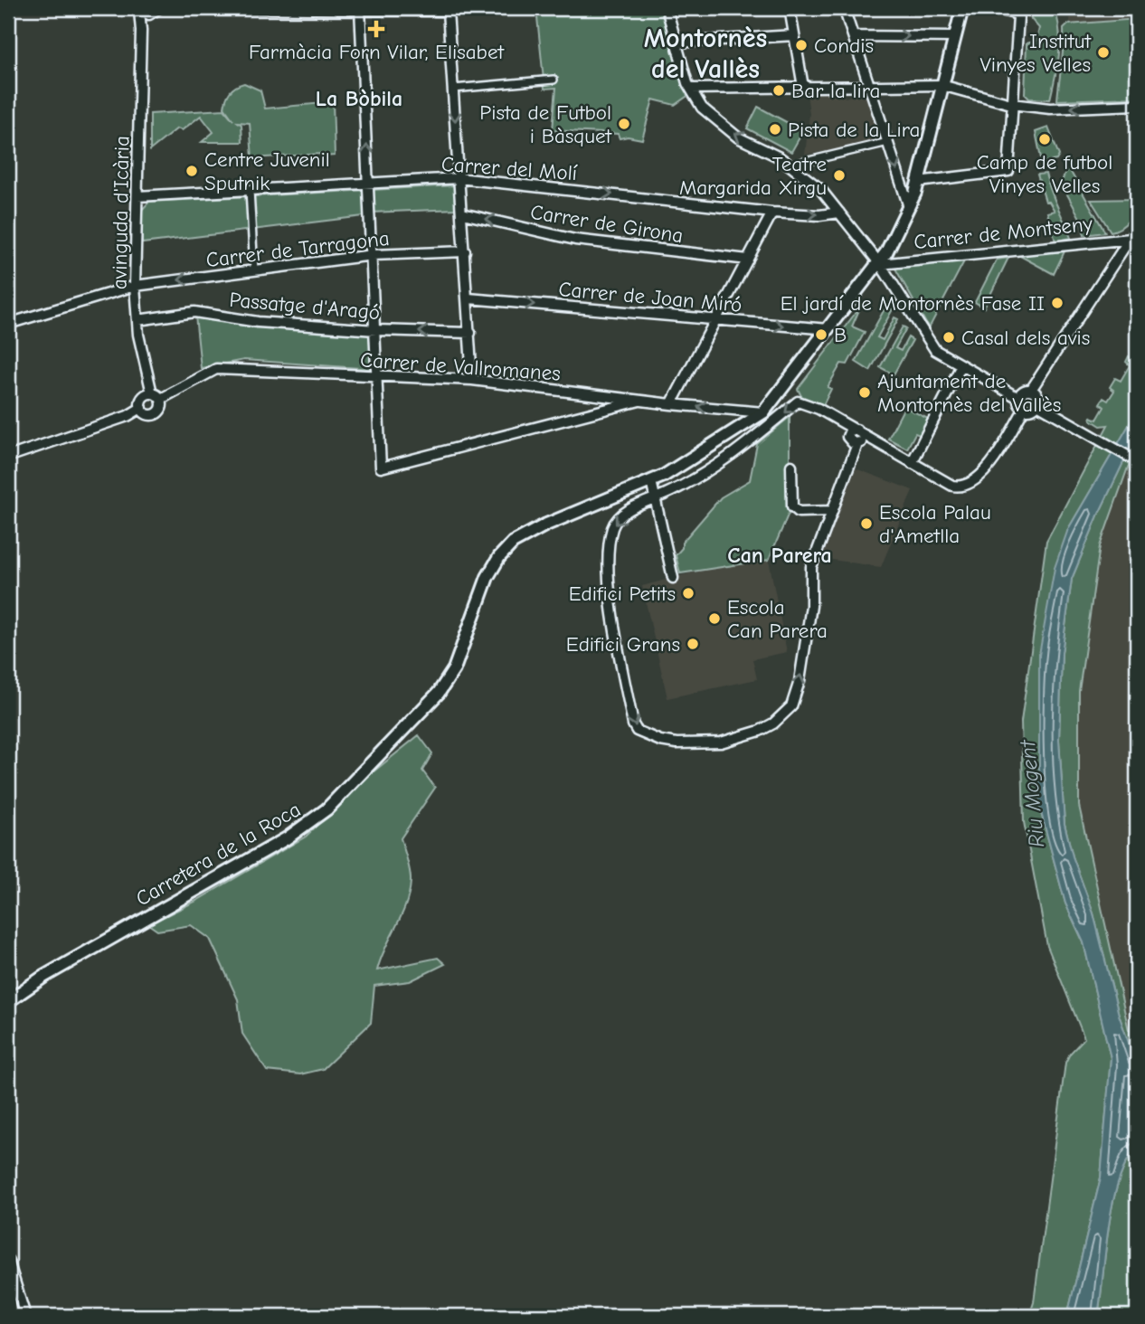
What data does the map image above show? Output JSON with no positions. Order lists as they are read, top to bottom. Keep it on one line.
{"streets":{"street":["Carrer del Molí","avinguda d'Icària","Carrer de Girona","Carrer de Montseny","Carrer de Tarragona","Carrer de Joan Miró","Passatge d'Aragó","Carrer de Vallromanes","Carretera de la Roca"]},"crossings":[["Carrer del Molí","avinguda d'Icària"],["avinguda d'Icària","Carrer de Tarragona"],["avinguda d'Icària","Passatge d'Aragó"],["avinguda d'Icària","Carrer de Vallromanes"]],"one_way":["Carrer del Molí","Carrer de Girona","Carrer de Joan Miró"],"districts":["Montornès del Vallès","La Bòbila","Can Parera"],"water":["Riu Mogent"],"places":{"health":["Farmàcia Forn Vilar, Elisabet"],"other":["Condis","Institut Vinyes Velles","Bar la lira","Pista de Futbol i Bàsquet","Pista de la Lira","Camp de futbol Vinyes Velles","Centre Juvenil Sputnik","Teatre Margarida Xirgu","El jardí de Montornès Fase II","B","Casal dels avis","Ajuntament de Montornès del Vallès","Escola Palau d'Ametlla","Edifici Petits","Escola Can Parera","Edifici Grans"]}}
